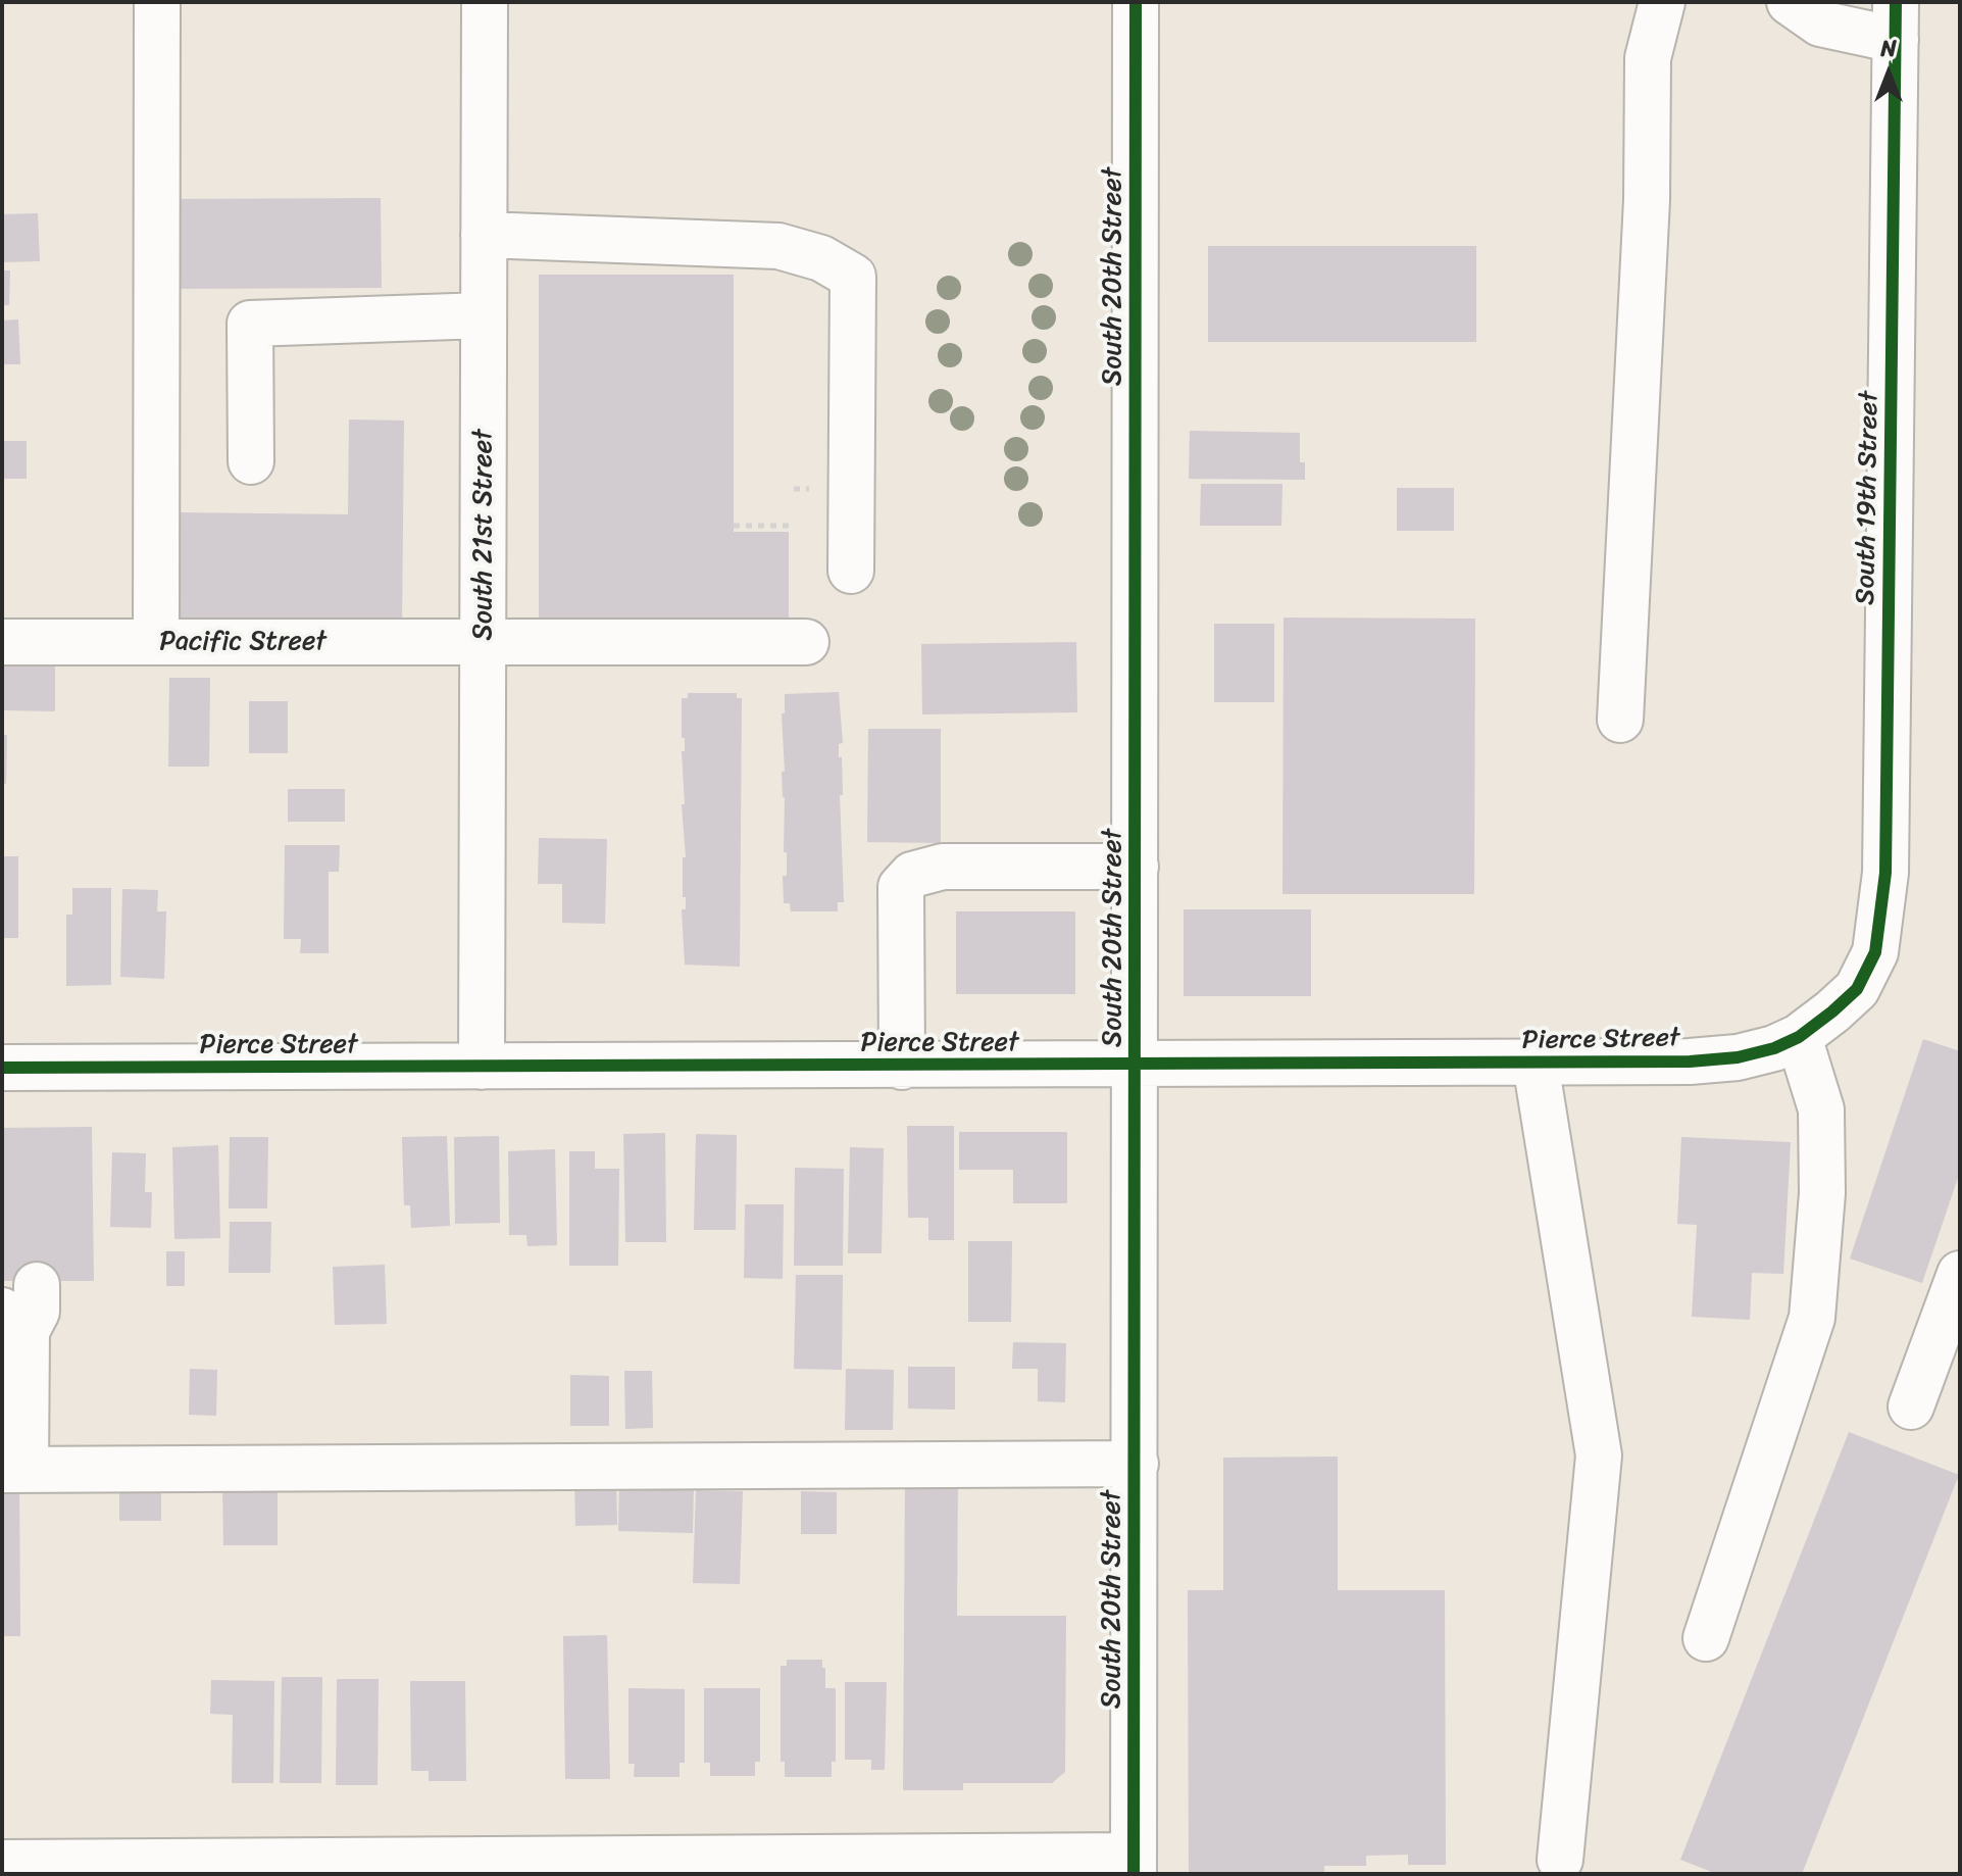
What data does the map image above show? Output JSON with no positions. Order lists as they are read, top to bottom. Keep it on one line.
{"streets":{"street":["South 20th Street","South 19th Street","South 21st Street","Pacific Street","Pierce Street"]},"crossings":[["South 20th Street","Pierce Street"],["South 19th Street","Pierce Street"],["South 21st Street","Pacific Street"],["South 21st Street","Pierce Street"]],"north":"top"}
